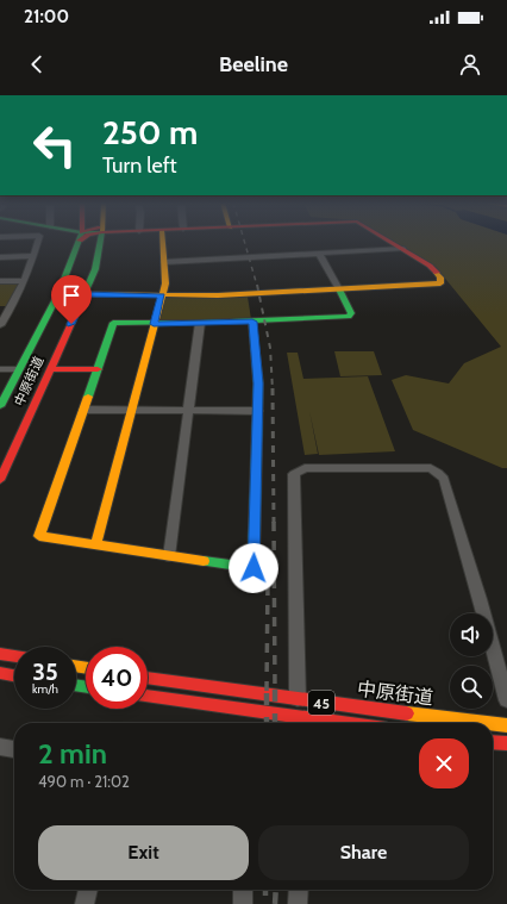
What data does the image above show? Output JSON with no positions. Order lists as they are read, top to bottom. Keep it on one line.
{"streets":{"street":["中原街道","45"]},"page":{"status":"21:00","header":"Beeline","turn":["250 m","Turn left"],"speed":"35 km/h","limit":"40","heading":["2 min","490 m · 21:02"],"buttons":["Exit","Share"]}}
